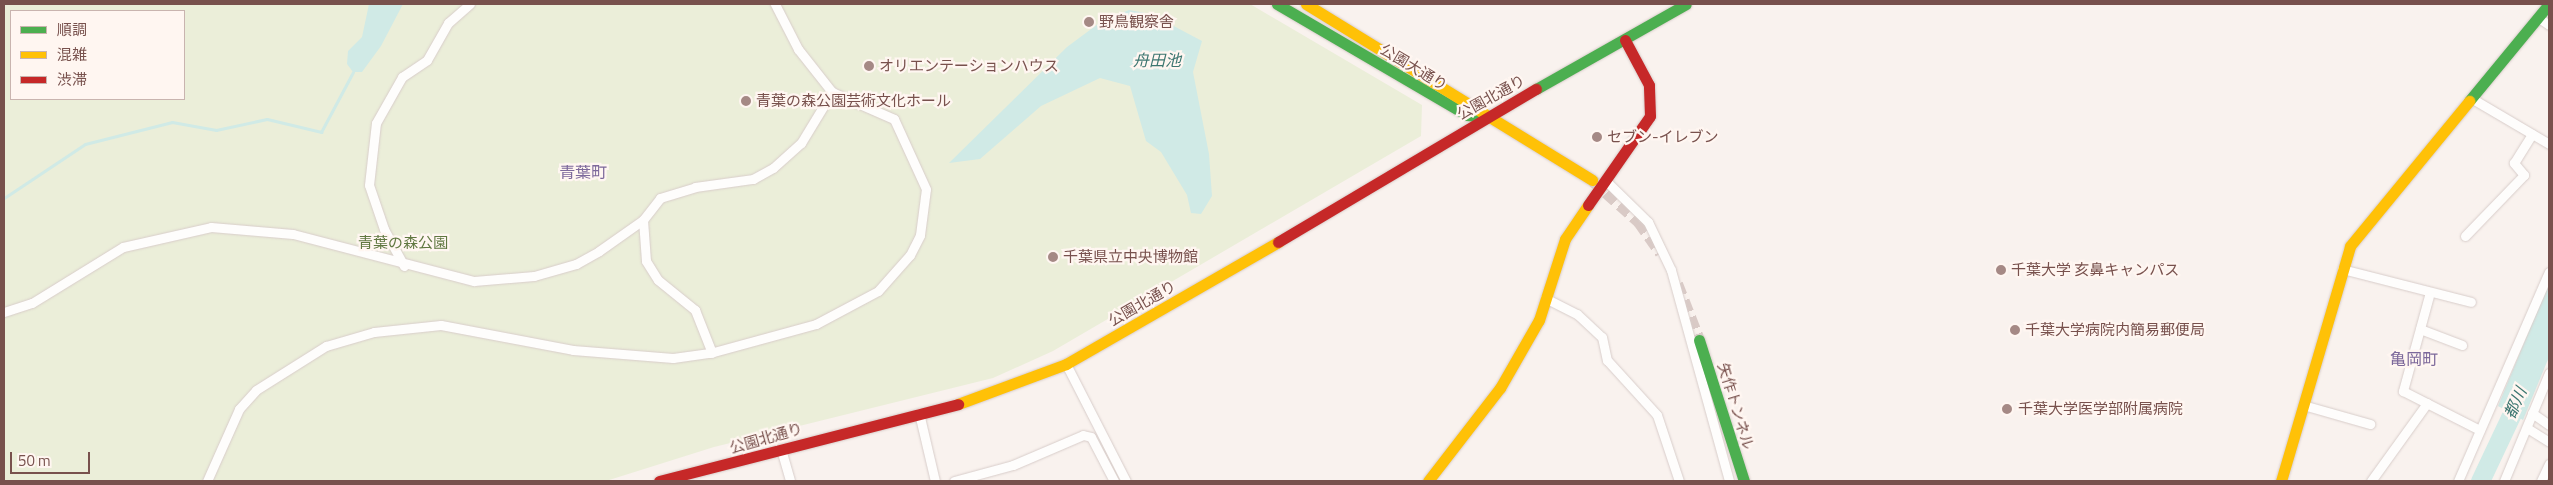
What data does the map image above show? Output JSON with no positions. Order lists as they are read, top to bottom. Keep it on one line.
{"streets":{"street":["公園大通り","公園北通り","矢作トンネル"]},"crossings":[["公園大通り","公園北通り"]],"districts":["青葉町","亀岡町"],"water":["舟田池","都川"],"parks":["青葉の森公園"],"places":["野鳥観察舎","オリエンテーションハウス","青葉の森公園芸術文化ホール","セブン-イレブン","千葉県立中央博物館","千葉大学 亥鼻キャンパス","千葉大学病院内簡易郵便局","千葉大学医学部附属病院"],"legend":["順調","混雑","渋滞"],"scale_bar":"50 m"}
